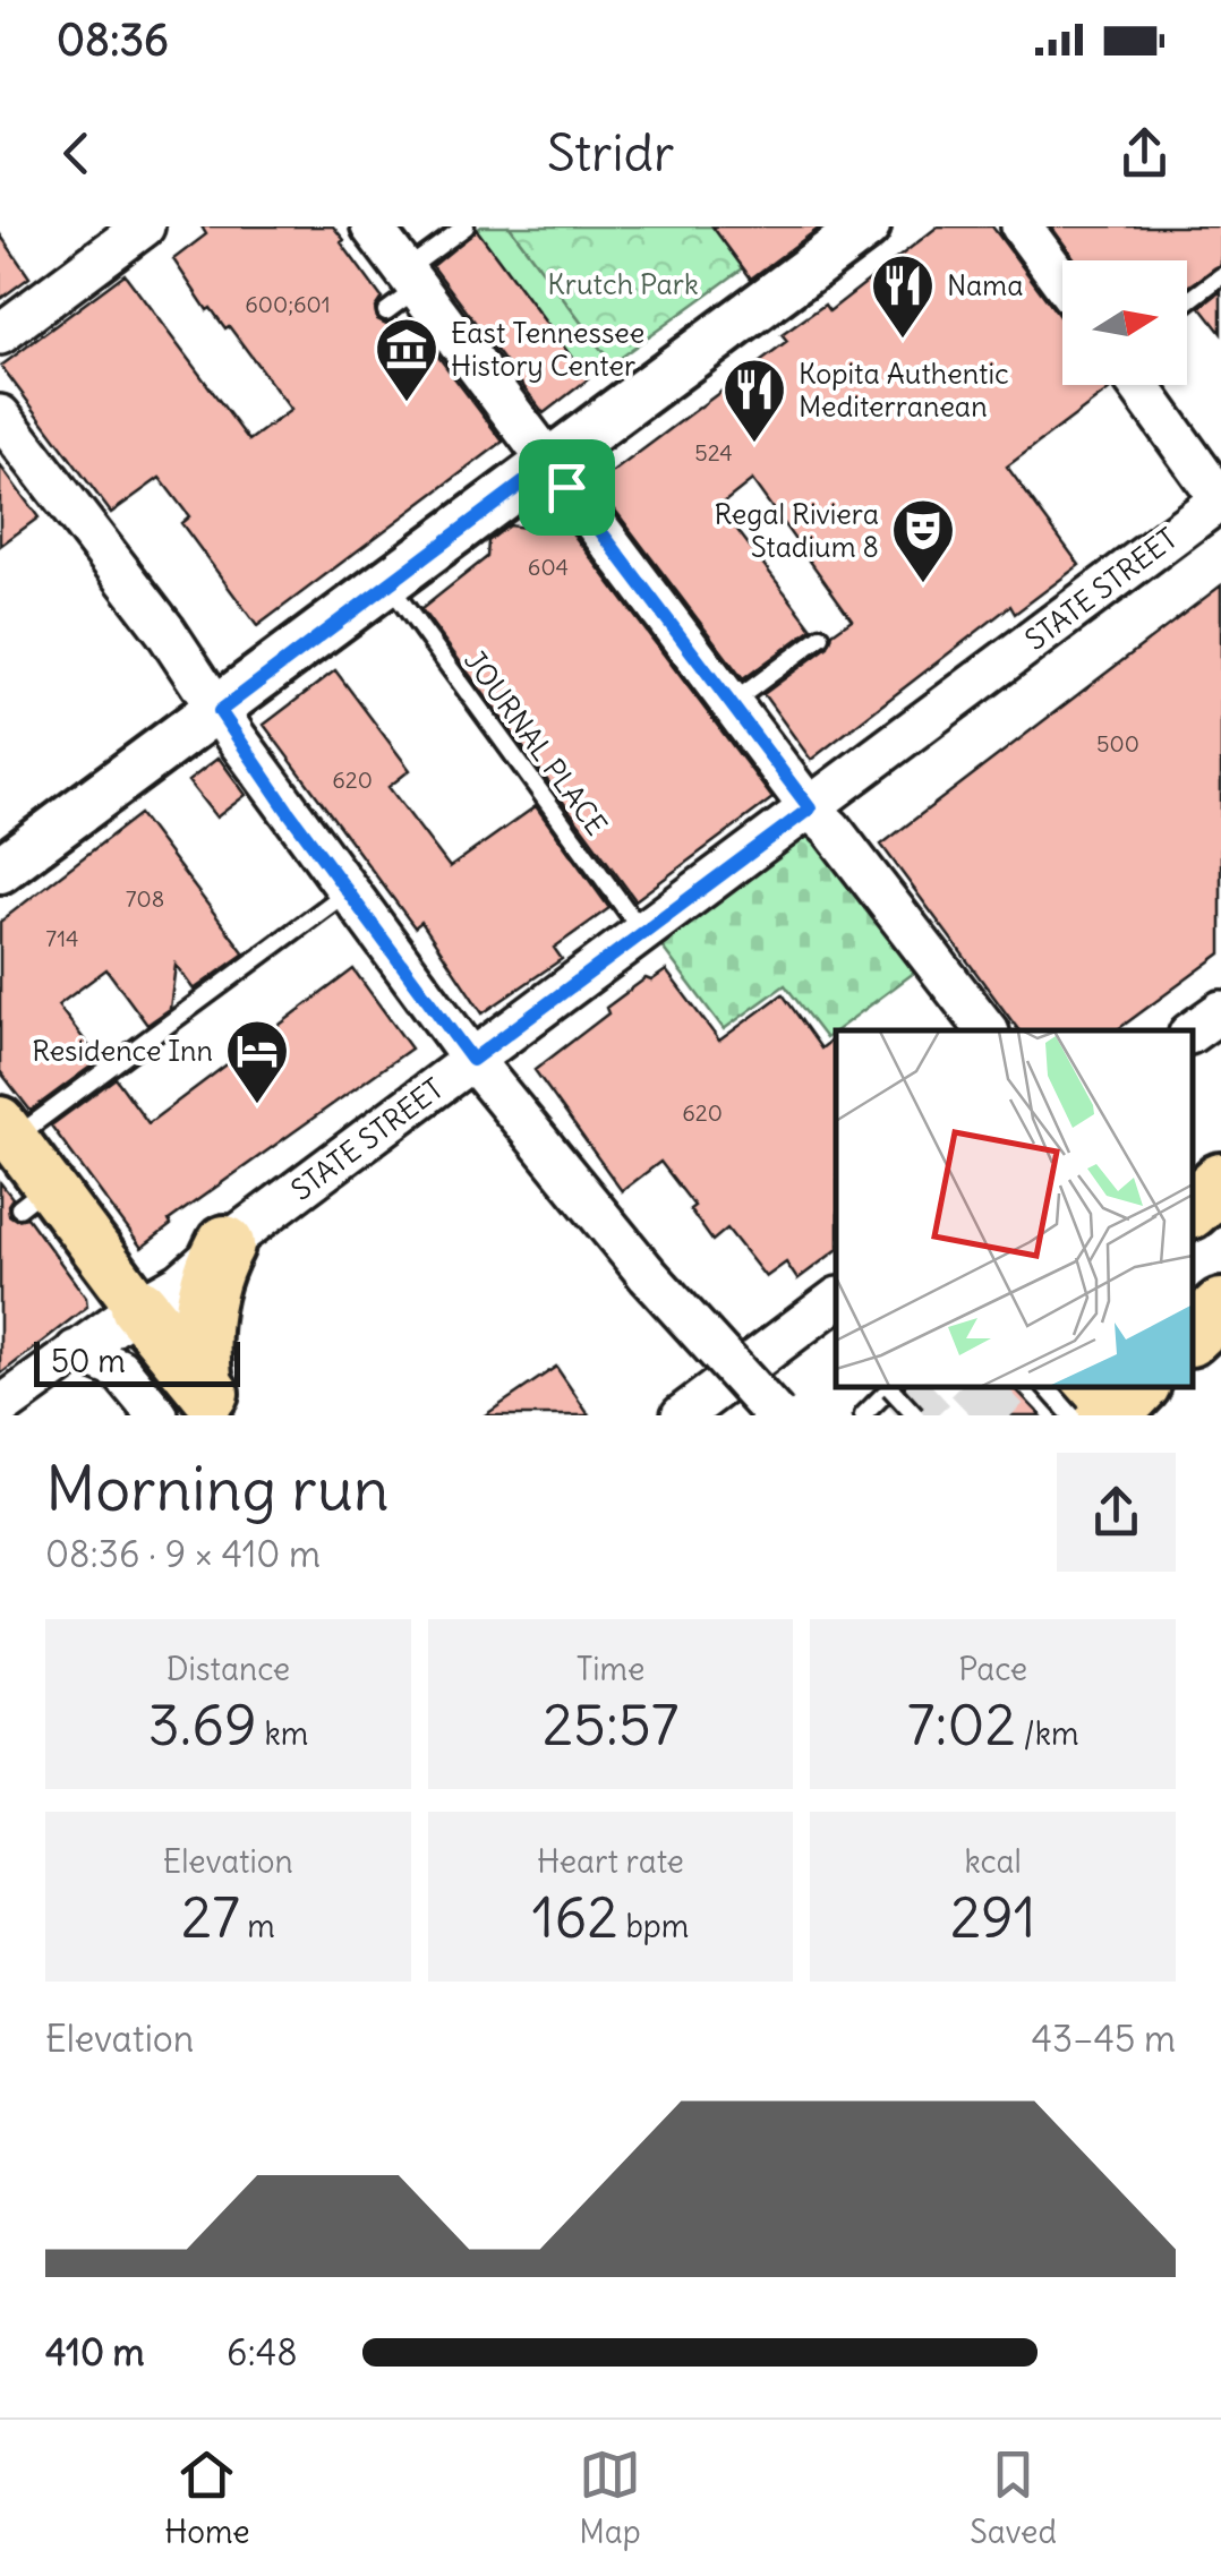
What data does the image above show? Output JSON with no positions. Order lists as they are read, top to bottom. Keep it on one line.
{"streets":{"street":["STATE STREET"],"lane":["JOURNAL PLACE"]},"crossings":[["STATE STREET","JOURNAL PLACE"]],"parks":["Krutch Park"],"places":{"restaurant":["Nama","Kopita Authentic Mediterranean"],"museum":["East Tennessee History Center"],"theatre":["Regal Riviera Stadium 8"],"hotel":["Residence Inn"]},"house_numbers":["600;601","524","604","500","620","708","714","620"],"scale_bar":"50 m","north":"right","page":{"status":"08:36","header":"Stridr","scale":"50 m","heading":["Morning run","08:36 · 9 × 410 m"],"stats":[["Distance","3.69 km"],["Time","25:57"],["Pace","7:02 /km"],["Elevation","27 m"],["Heart rate","162 bpm"],["kcal","291"]],"chart":["Elevation","43–45 m"],"list":[{"name":"410 m","note":"6:48"}],"tabs":["Home","Map","Saved"]}}
